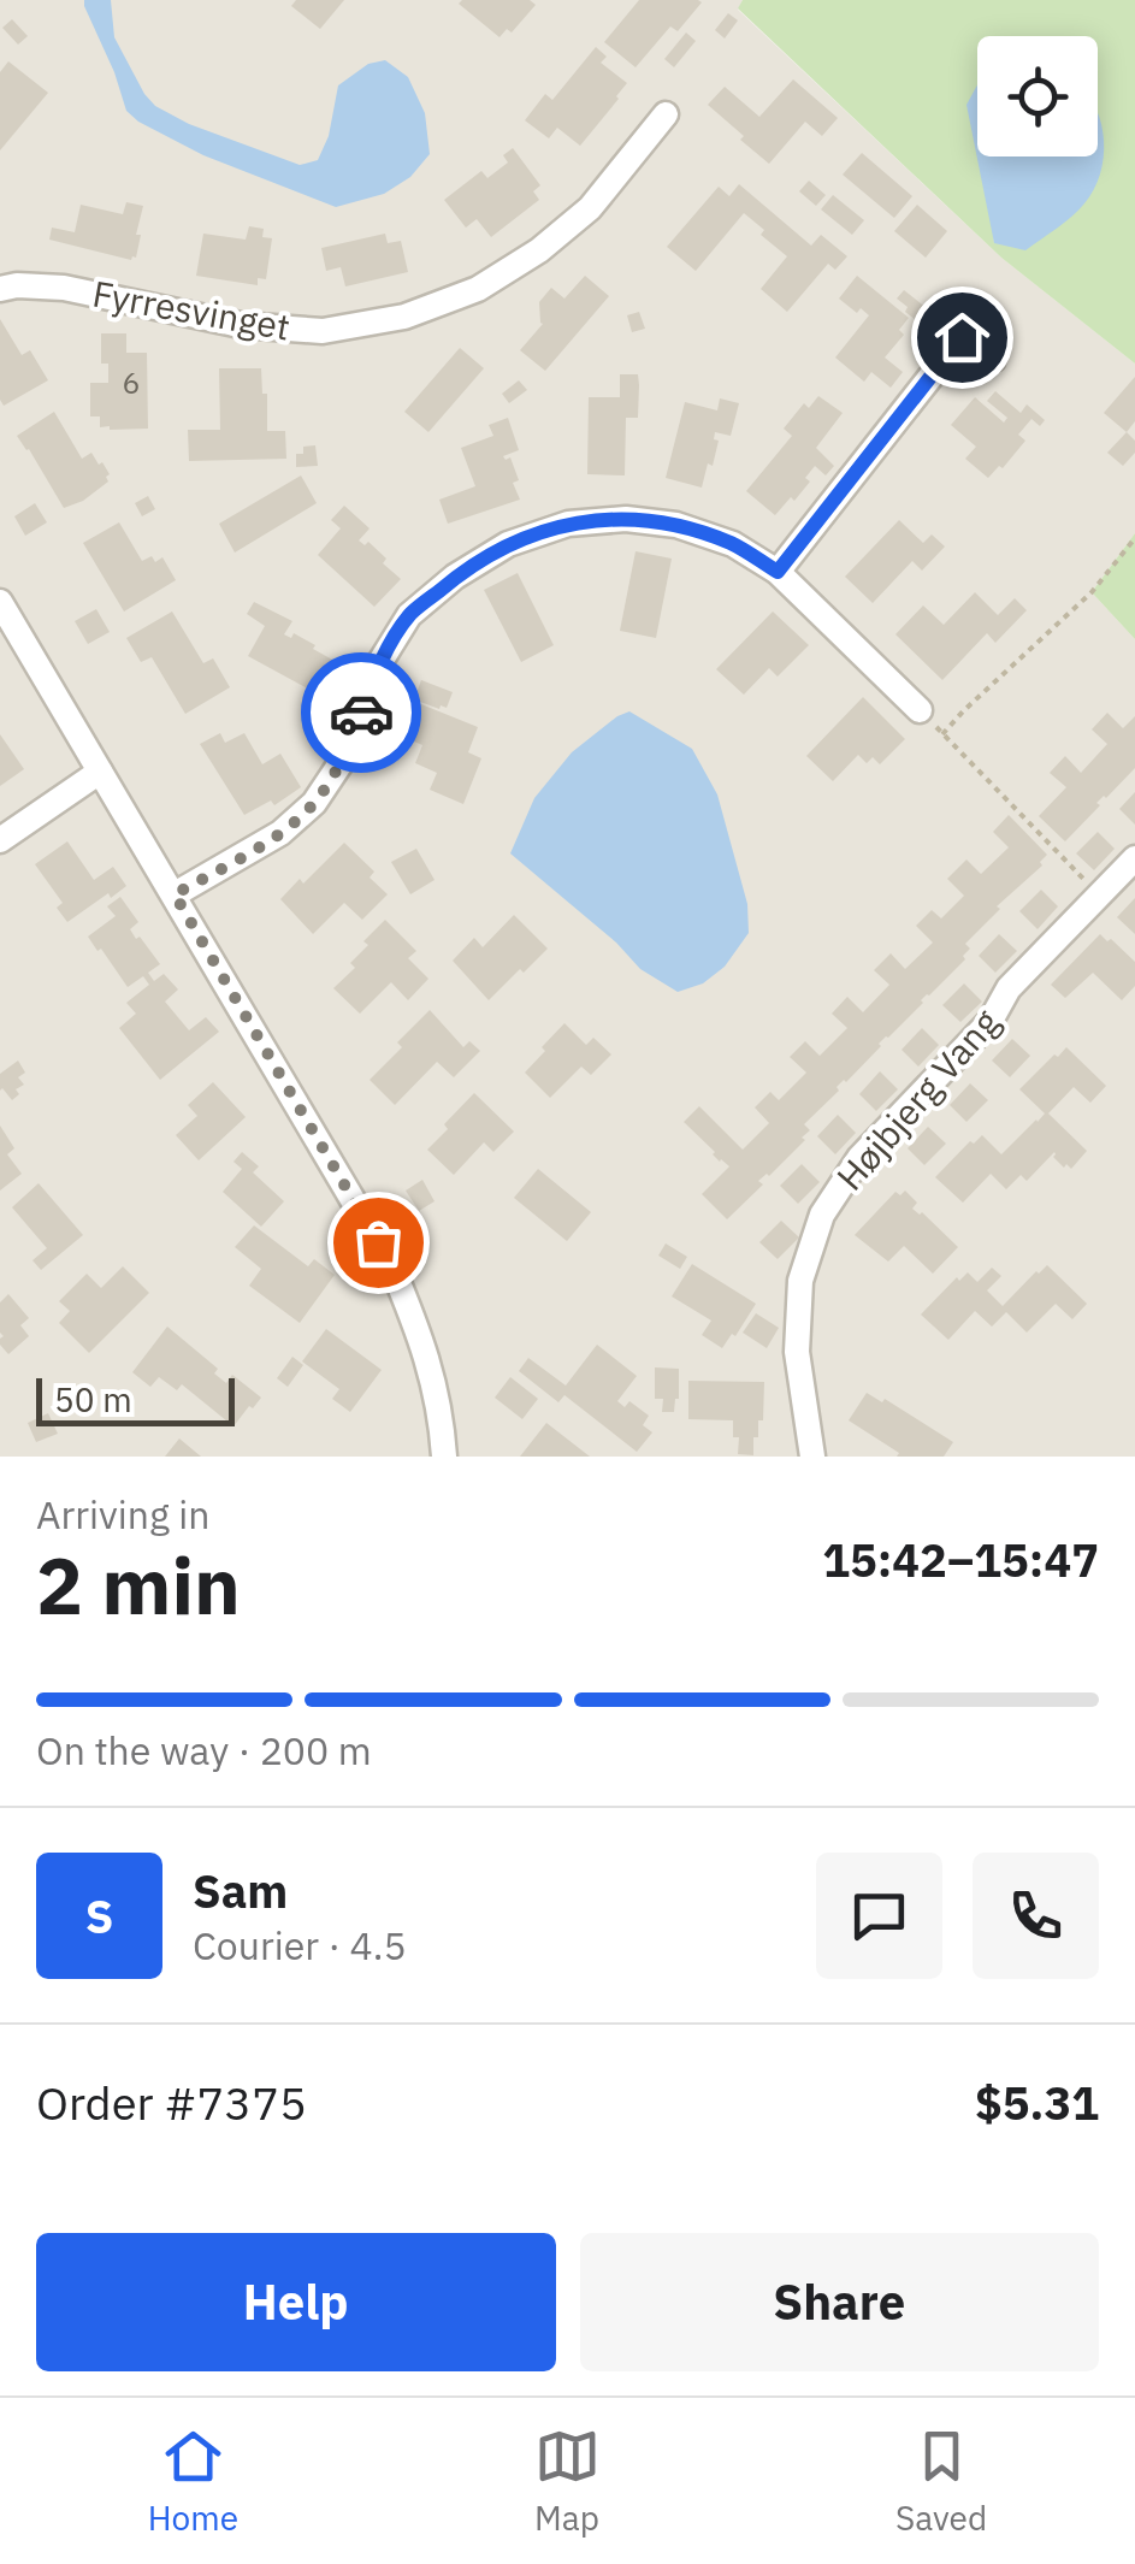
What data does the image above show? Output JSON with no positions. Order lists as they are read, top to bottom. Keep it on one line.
{"streets":{"street":["Fyrresvinget","Højbjerg Vang"]},"house_numbers":["6"],"scale_bar":"50 m","page":{"scale":"50 m","heading":["2 min","Arriving in","15:42–15:47"],"panel":["Sam","Courier · 4.5","Order #7375","$5.31"],"bar":"On the way · 200 m","round":"S","buttons":["Help","Share"],"tabs":["Home","Map","Saved"]}}
